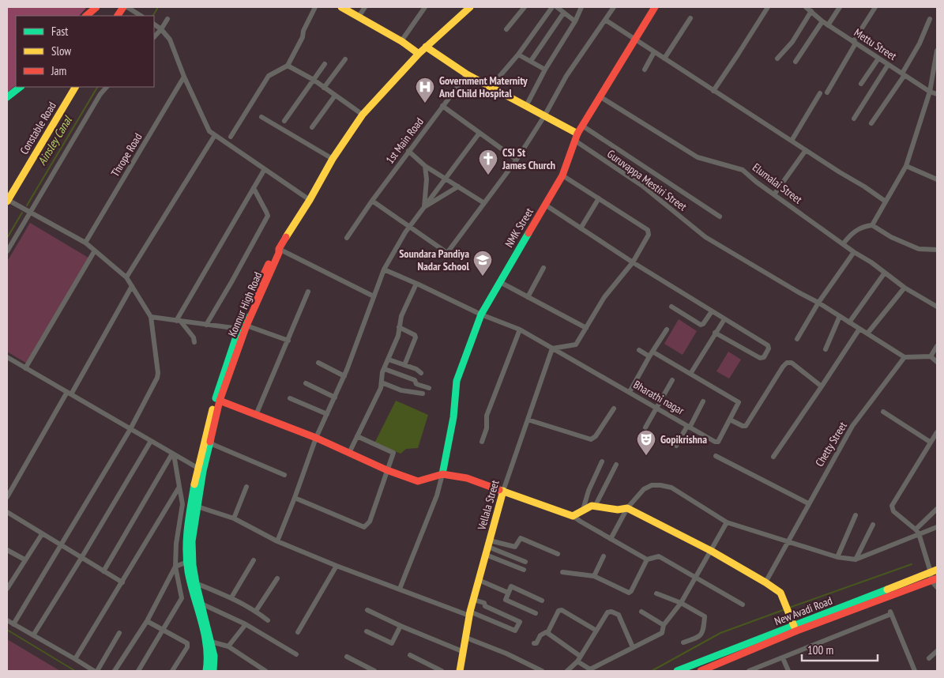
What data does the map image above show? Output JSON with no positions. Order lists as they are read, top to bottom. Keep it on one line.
{"streets":{"main road":["Constable Road","NMK Street","Konnur High Road","Vellala Street","New Avadi Road"],"street":["Mettu Street","1st Main Road","Thrope Road","Guruvappa Mestiri Street","Elumalai Street","Bharathi nagar","Chetty Street"]},"crossings":[["Guruvappa Mestiri Street","NMK Street"],["Guruvappa Mestiri Street","Chetty Street"],["Elumalai Street","NMK Street"],["NMK Street","Bharathi nagar"],["Bharathi nagar","Vellala Street"]],"water":["Ainsley Canal"],"places":{"hospital":["Government Maternity And Child Hospital"],"church":["CSI St James Church"],"school or university":["Soundara Pandiya Nadar School"],"theatre":["Gopikrishna"]},"legend":["Fast","Slow","Jam"],"scale_bar":"100 m"}
